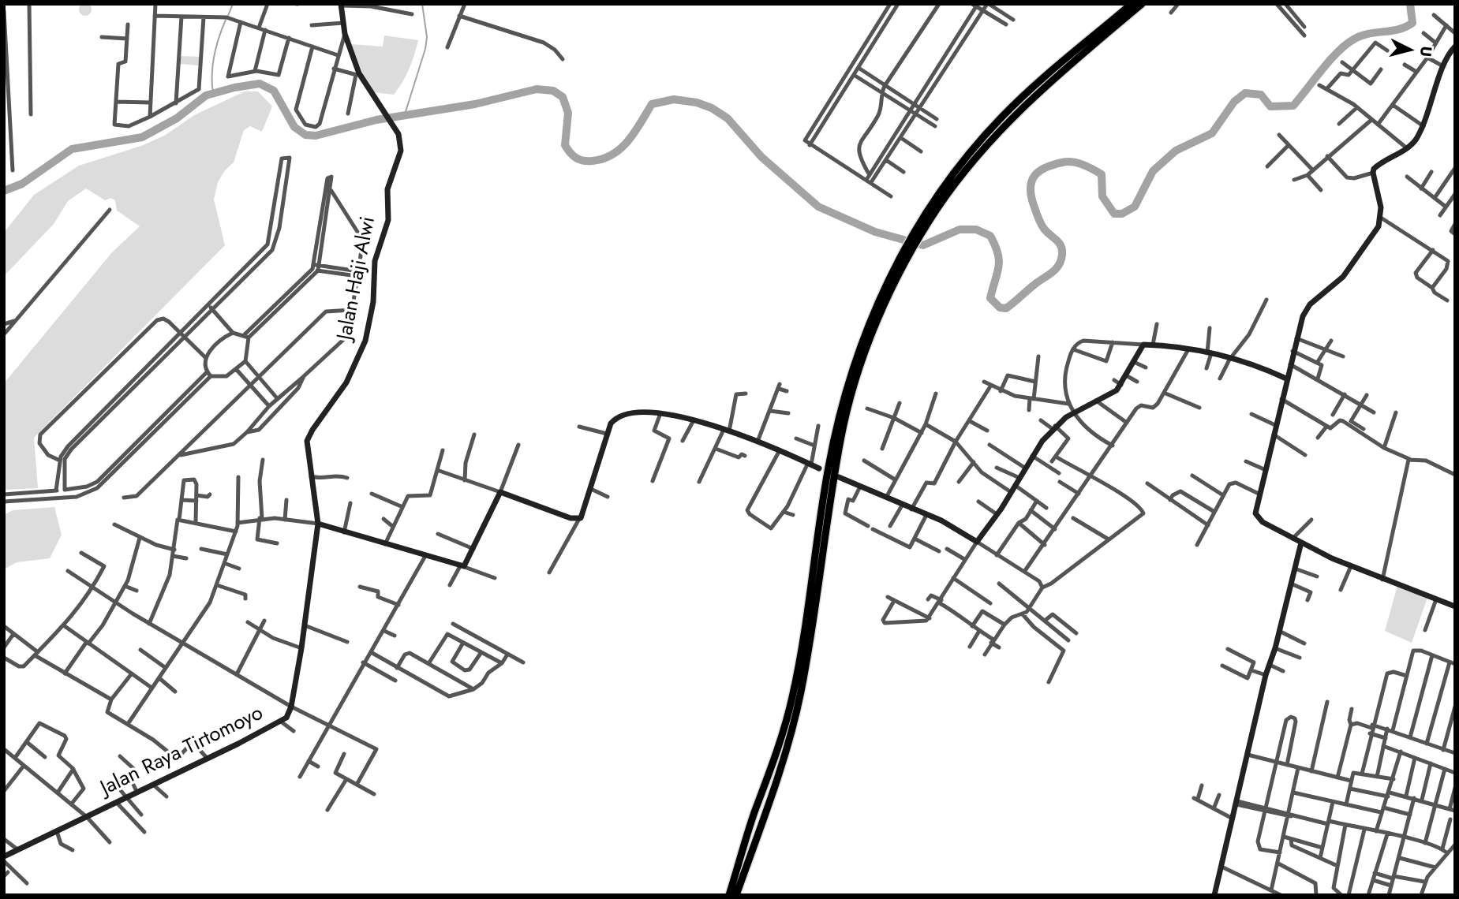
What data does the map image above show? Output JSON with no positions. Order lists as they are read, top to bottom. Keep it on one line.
{"streets":{"street":["Jalan Haji Alwi","Jalan Raya Tirtomoyo"]},"crossings":[["Jalan Haji Alwi","Jalan Raya Tirtomoyo"]],"north":"right"}
